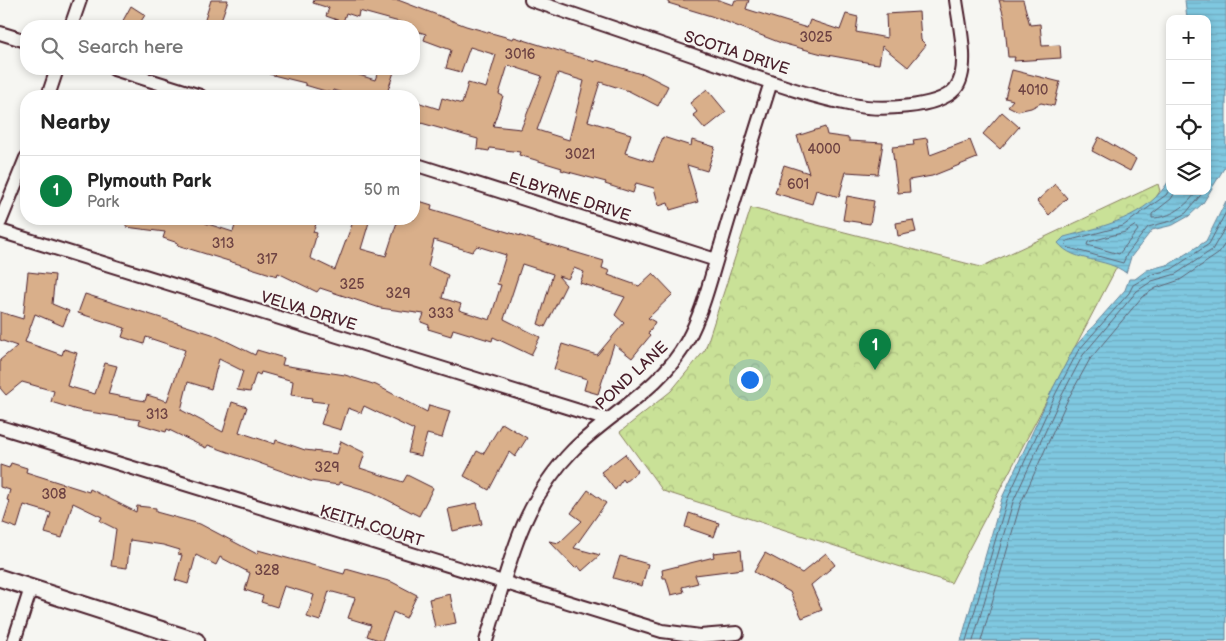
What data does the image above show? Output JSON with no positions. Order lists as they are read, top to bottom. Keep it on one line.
{"streets":{"street":["SCOTIA DRIVE","ELBYRNE DRIVE","VELVA DRIVE","POND LANE","KEITH COURT"]},"crossings":[["SCOTIA DRIVE","POND LANE"],["ELBYRNE DRIVE","POND LANE"],["VELVA DRIVE","POND LANE"],["POND LANE","KEITH COURT"]],"house_numbers":["3025","3016","4010","4000","3021","601","313","317","325","329","333","313","329","308","328"],"page":{"map_buttons":["+","−"],"search":"Search here","heading":"Nearby","list":[{"mark":"1","name":"Plymouth Park","note":"Park","value":"50 m"}],"pins":"1"}}
